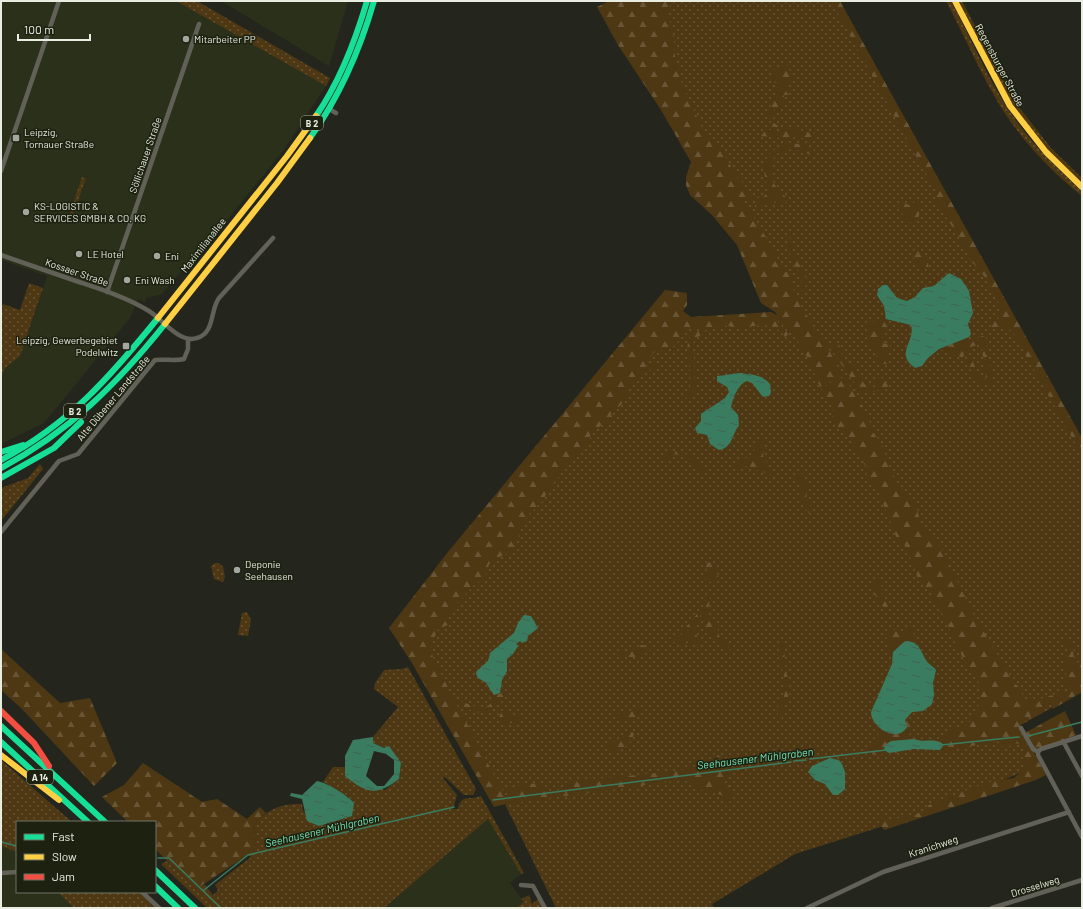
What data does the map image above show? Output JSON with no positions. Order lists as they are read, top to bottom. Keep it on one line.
{"streets":{"main road":["Regensburger Straße","B 2","Maximilianallee","A 14"],"street":["Söllichauer Straße","Kossaer Straße","Alte Dübener Landstraße","Kranichweg","Drosselweg"]},"crossings":[["Söllichauer Straße","Kossaer Straße"],["Maximilianallee","Kossaer Straße"]],"water":["Seehausener Mühlgraben"],"places":{"other":["Mitarbeiter PP","KS-LOGISTIC & SERVICES GMBH & CO. KG","LE Hotel","Eni","Eni Wash","Deponie Seehausen"],"transit":["Leipzig, Tornauer Straße","Leipzig, Gewerbegebiet Podelwitz"]},"legend":["Fast","Slow","Jam"],"scale_bar":"100 m"}
